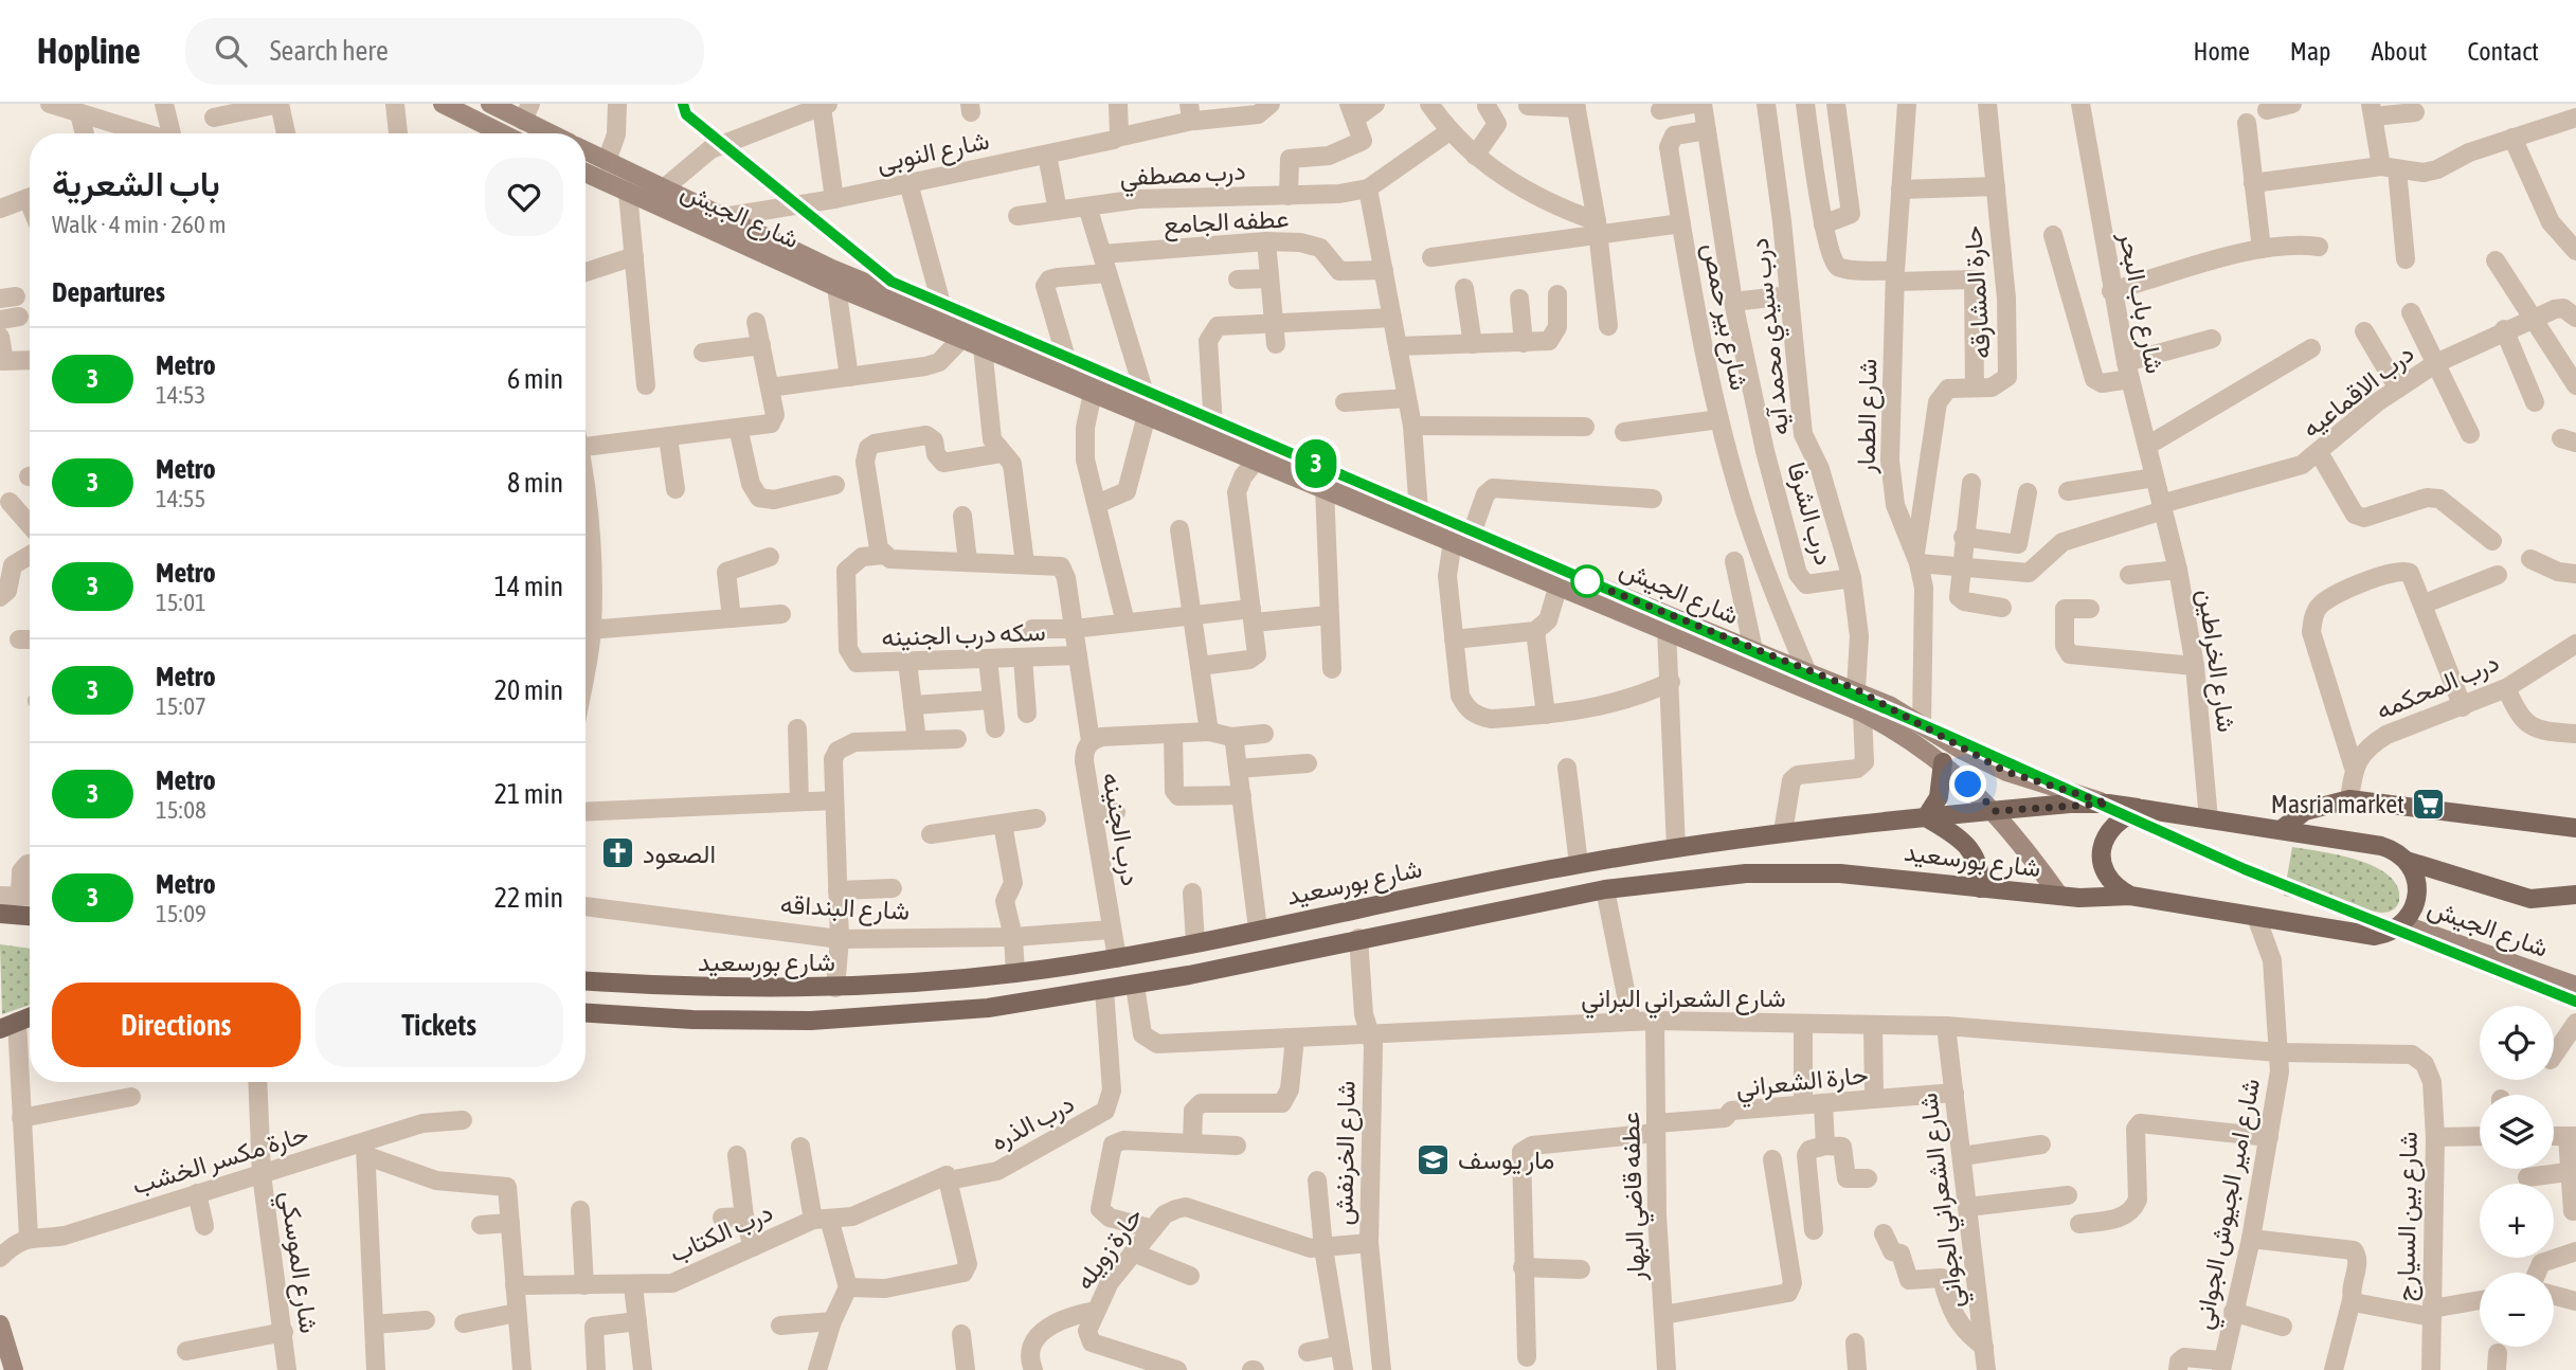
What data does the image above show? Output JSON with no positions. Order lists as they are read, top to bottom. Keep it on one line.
{"streets":{"main road":["شارع الجيش","شارع بورسعيد"],"street":["شارع النوبى","درب مصطفي","عطفه الجامع","حارة المشارقه","شارع باب البحر","شارع بير حمص","درب سيدي محمد آيه","درب الاقماعيه","شارع الطمار","درب الشرفا","سكه درب الجنينه","شارع الخراطين","درب المحكمه","درب الجنينه","شارع البنداقه","شارع الشعراني البراني","حارة الشعراني","درب الذره","شارع الخرنفش","حارة مكسر الخشب","عطفه قاضي البهار","شارع الشعراني الجواني","شارع امير الجيوش الجواني","شارع بين السيارج","درب الكتاب","حارة زويله","شارع الموسكي"]},"crossings":[["شارع النوبى","شارع الجيش"],["شارع الجيش","شارع بير حمص"],["شارع الجيش","درب سيدي محمد آيه"],["شارع الجيش","شارع الطمار"],["شارع الجيش","شارع بورسعيد"],["حارة المشارقه","درب الاقماعيه"],["حارة المشارقه","شارع الطمار"],["شارع باب البحر","درب الاقماعيه"],["شارع باب البحر","شارع الخراطين"],["شارع بير حمص","درب الشرفا"],["درب سيدي محمد آيه","درب الشرفا"],["درب الاقماعيه","شارع الطمار"],["درب الاقماعيه","شارع الخراطين"],["شارع الخراطين","شارع بورسعيد"],["درب الجنينه","شارع بورسعيد"],["درب الجنينه","شارع البنداقه"],["شارع بورسعيد","شارع الشعراني البراني"],["شارع بورسعيد","درب الذره"],["شارع بورسعيد","شارع الخرنفش"],["شارع بورسعيد","شارع امير الجيوش الجواني"],["شارع الشعراني البراني","شارع الخرنفش"],["شارع الشعراني البراني","عطفه قاضي البهار"],["شارع الشعراني البراني","شارع الشعراني الجواني"],["شارع الشعراني البراني","شارع امير الجيوش الجواني"],["شارع الشعراني البراني","شارع بين السيارج"],["حارة الشعراني","عطفه قاضي البهار"],["حارة الشعراني","شارع الشعراني الجواني"],["درب الذره","درب الكتاب"],["شارع الخرنفش","حارة زويله"],["حارة مكسر الخشب","شارع الموسكي"]],"places":{"supermarket":["Masria market"],"church":["الصعود"],"school or university":["مار يوسف"]},"lines":["metro line 3"],"page":{"header":"Hopline","search":"Search here","nav":["Home","Map","About","Contact"],"on_map":"3","heading":[["باب الشعرية","Walk · 4 min · 260 m"],"Departures"],"list":[{"mark":"3","name":"Metro","note":"14:53","value":"6 min"},{"mark":"3","name":"Metro","note":"14:55","value":"8 min"},{"mark":"3","name":"Metro","note":"15:01","value":"14 min"},{"mark":"3","name":"Metro","note":"15:07","value":"20 min"},{"mark":"3","name":"Metro","note":"15:08","value":"21 min"},{"mark":"3","name":"Metro","note":"15:09","value":"22 min"}],"buttons":["Directions","Tickets"],"map_buttons":["+","−"]}}
